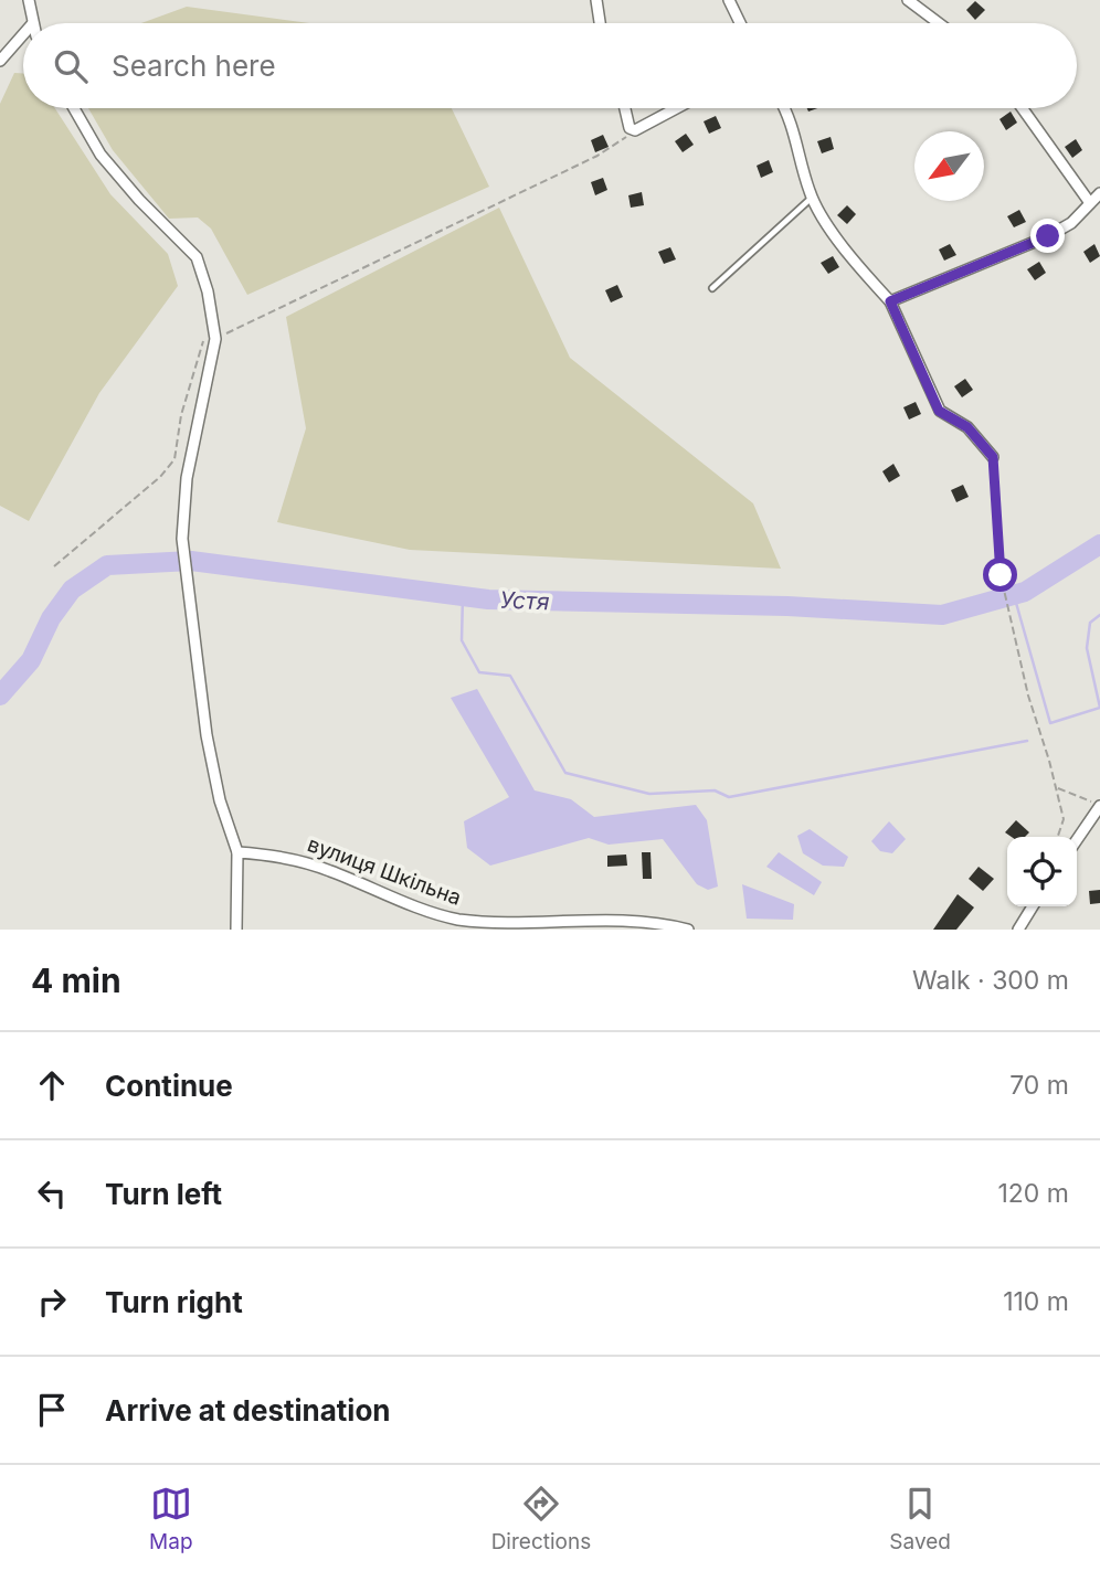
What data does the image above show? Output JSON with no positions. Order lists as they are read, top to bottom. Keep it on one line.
{"streets":{"street":["вулиця Шкільна"]},"water":["Устя"],"north":"bottom left","page":{"search":"Search here","heading":["4 min","Walk · 300 m"],"list":[["Continue","70 m"],["Turn left","120 m"],["Turn right","110 m"],"Arrive at destination"],"nav":["Map","Directions","Saved"]}}
